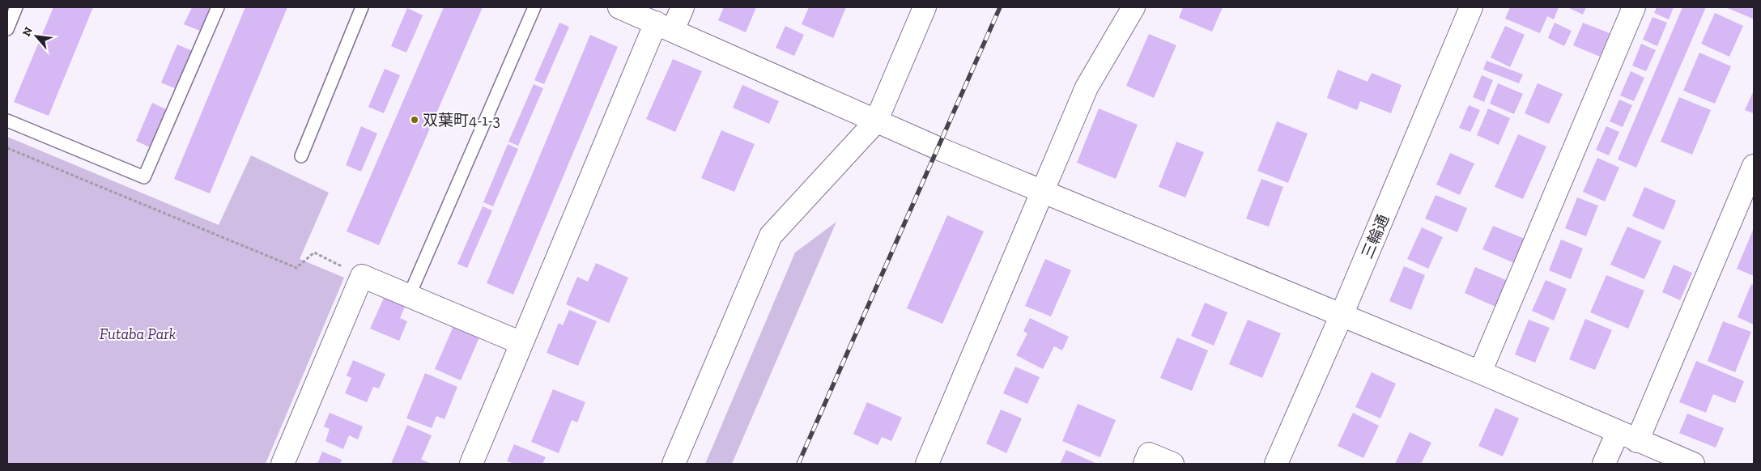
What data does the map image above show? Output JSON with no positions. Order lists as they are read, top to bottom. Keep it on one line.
{"streets":{"street":["三輪通"]},"parks":["Futaba Park"],"places":["双葉町4-1-3"],"north":"top left"}
